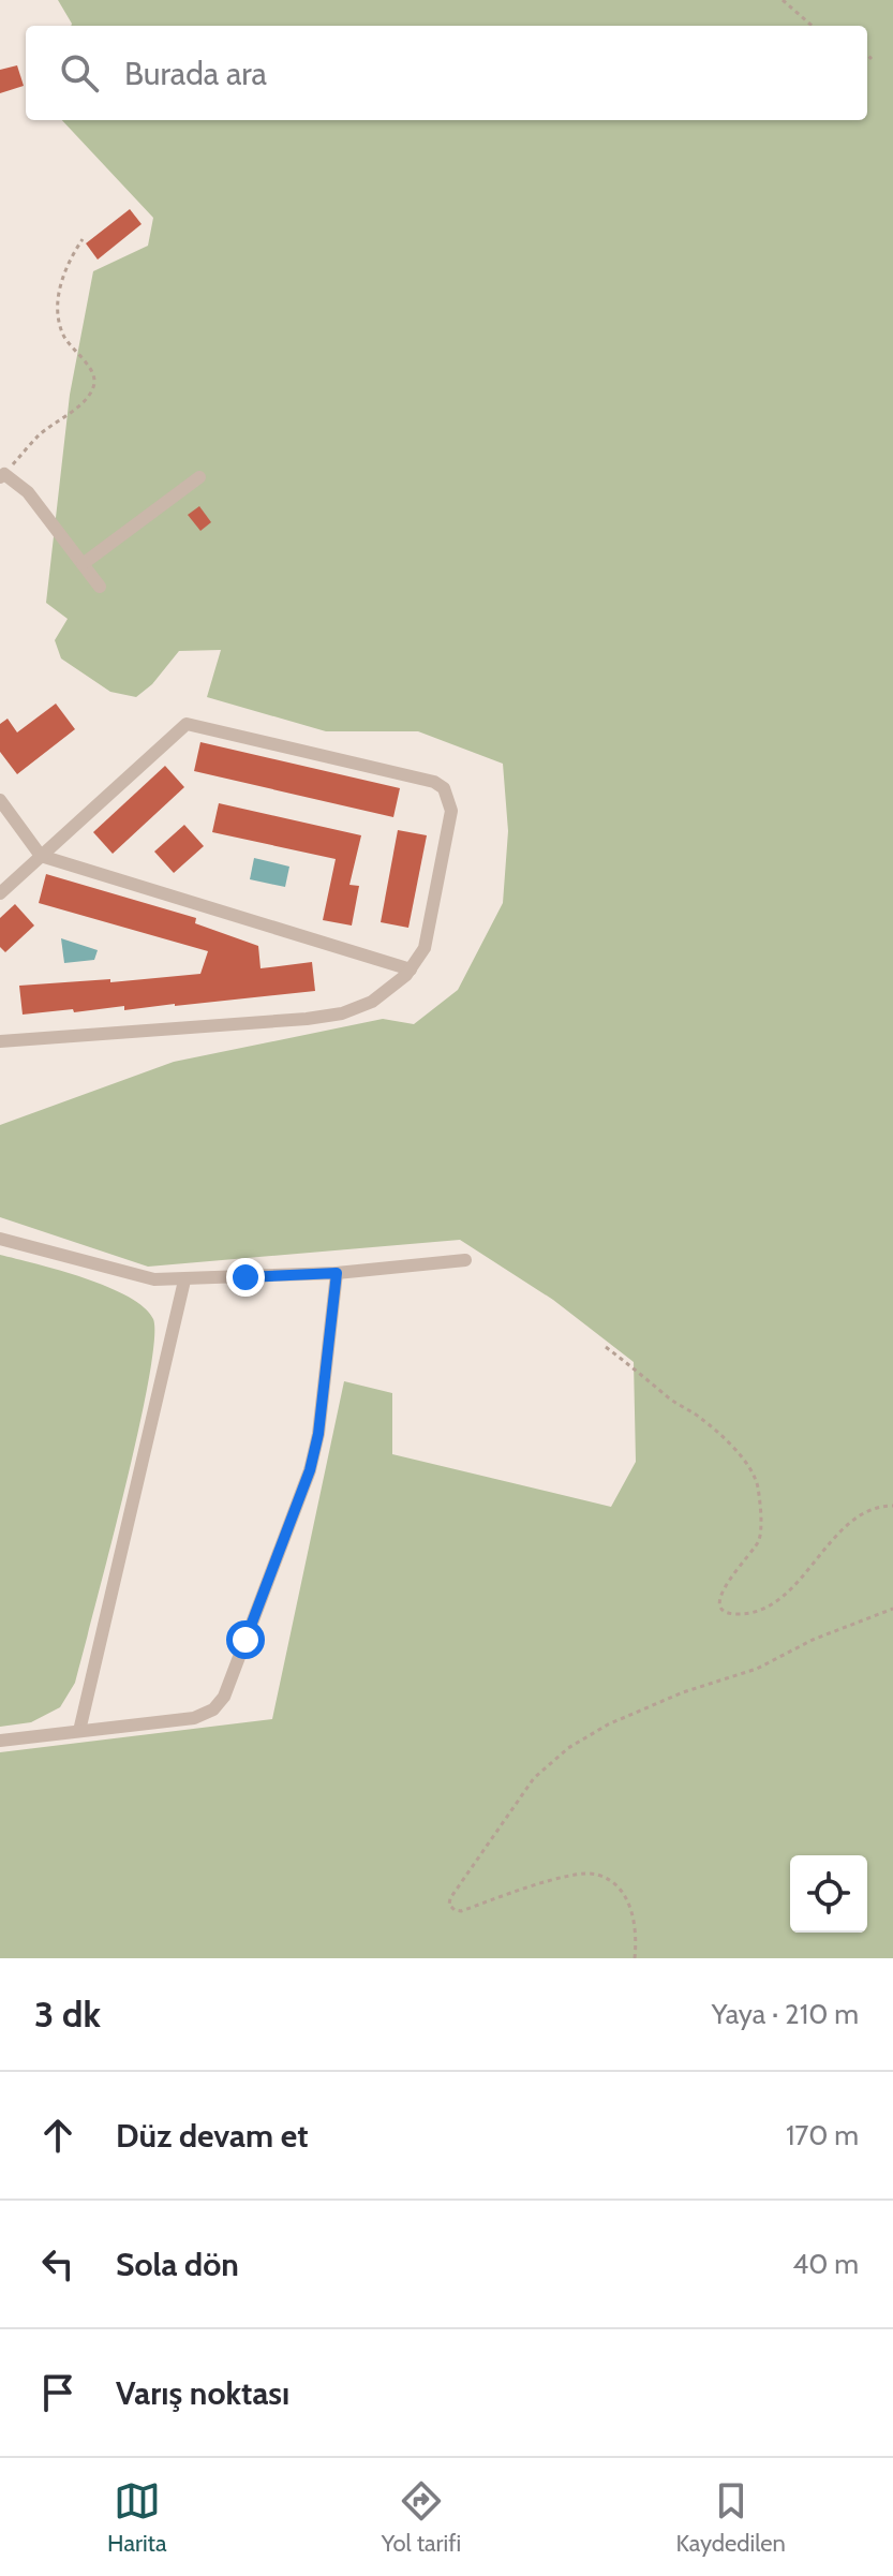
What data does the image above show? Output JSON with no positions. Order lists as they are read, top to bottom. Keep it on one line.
{"page":{"search":"Burada ara","heading":["3 dk","Yaya · 210 m"],"list":[["Düz devam et","170 m"],["Sola dön","40 m"],"Varış noktası"],"nav":["Harita","Yol tarifi","Kaydedilen"]}}
